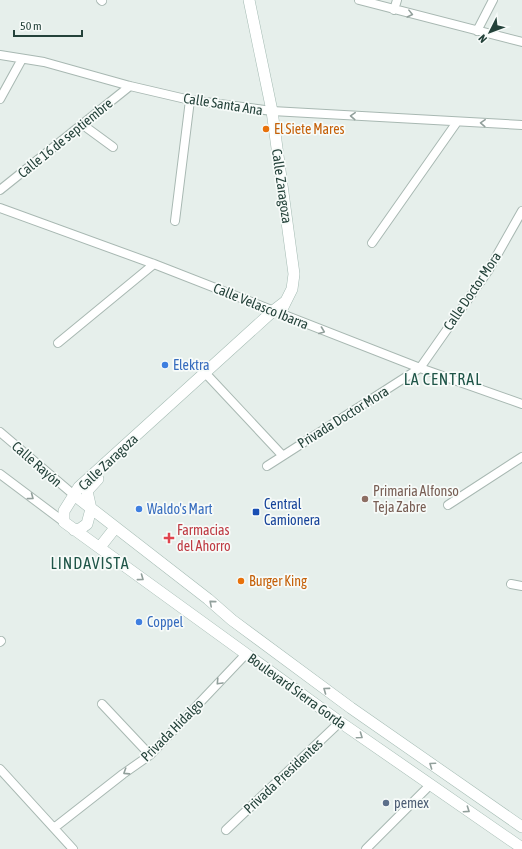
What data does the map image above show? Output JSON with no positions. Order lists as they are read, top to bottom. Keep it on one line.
{"streets":{"main road":["Calle Zaragoza","Boulevard Sierra Gorda"],"street":["Calle Santa Ana","Calle 16 de septiembre","Calle Doctor Mora","Calle Velasco Ibarra","Privada Doctor Mora","Calle Rayón","Privada Hidalgo","Privada Presidentes"]},"crossings":[["Calle Santa Ana","Calle 16 de septiembre"],["Calle Santa Ana","Calle Zaragoza"],["Calle Zaragoza","Calle Velasco Ibarra"],["Calle Zaragoza","Calle Rayón"],["Calle Zaragoza","Boulevard Sierra Gorda"],["Calle Doctor Mora","Calle Velasco Ibarra"],["Calle Doctor Mora","Privada Doctor Mora"],["Calle Velasco Ibarra","Privada Doctor Mora"],["Calle Rayón","Boulevard Sierra Gorda"],["Boulevard Sierra Gorda","Privada Hidalgo"],["Boulevard Sierra Gorda","Privada Presidentes"]],"one_way":["Calle Santa Ana","Privada Hidalgo"],"districts":["LA CENTRAL","LINDAVISTA"],"places":{"other":["El Siete Mares","Elektra","Primaria Alfonso Teja Zabre","Waldo's Mart","Burger King","Coppel","pemex"],"transit":["Central Camionera"],"health":["Farmacias del Ahorro"]},"scale_bar":"50 m","north":"bottom left"}
